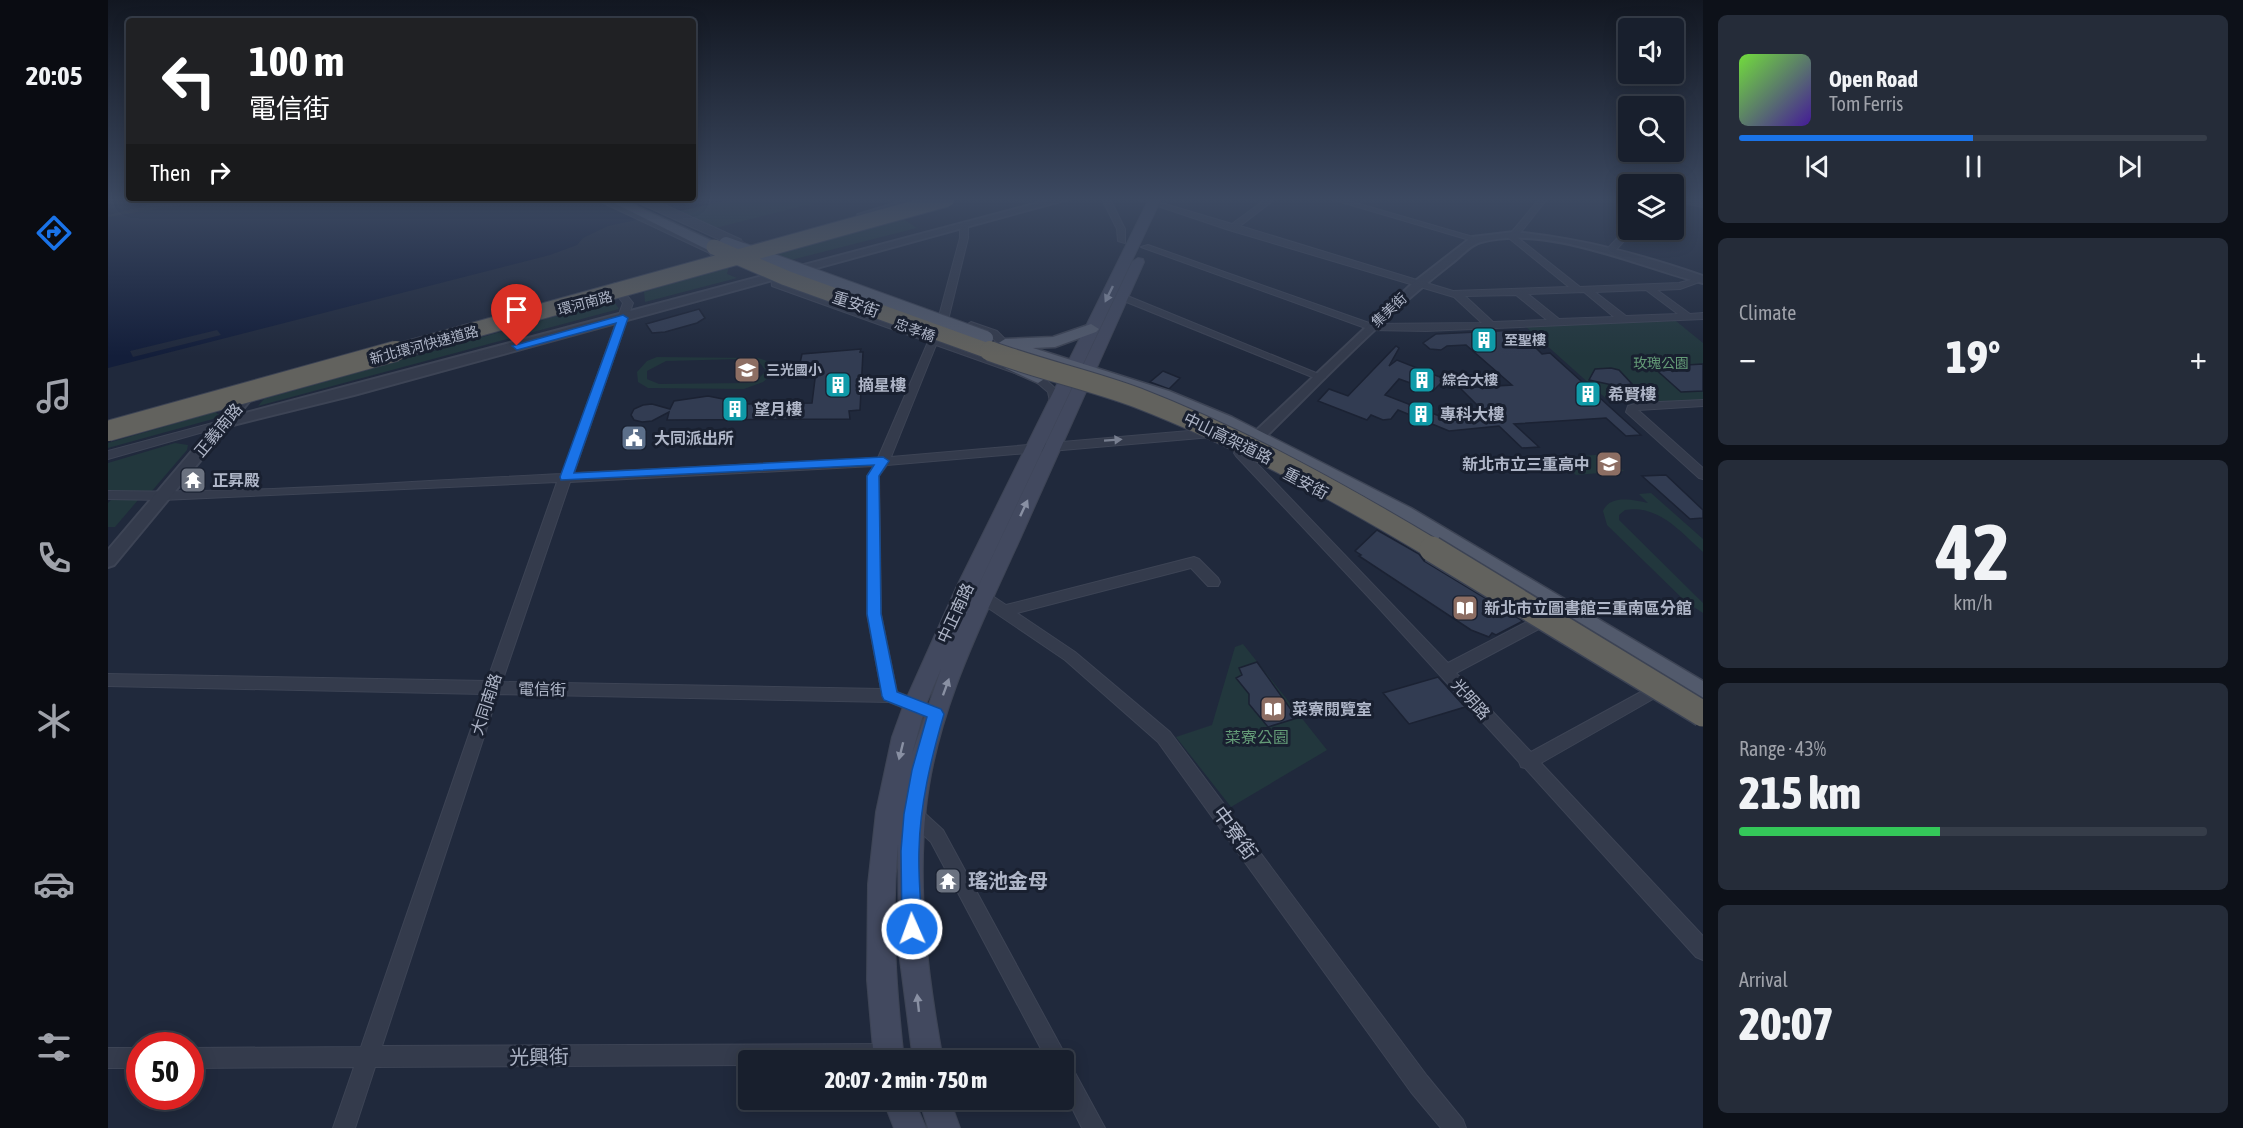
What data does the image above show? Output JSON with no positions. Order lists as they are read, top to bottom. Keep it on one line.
{"streets":{"highway":["新北環河快速道路","中山高架道路"],"main road":["重安街","忠孝橋","中正南路"],"street":["環河南路","集美街","正義南路","電信街","光明路","大同南路","中寮街","光興街"]},"crossings":[["環河南路","重安街"],["環河南路","新北環河快速道路"],["環河南路","正義南路"],["環河南路","大同南路"],["重安街","集美街"],["重安街","忠孝橋"],["重安街","中正南路"],["重安街","光明路"],["集美街","光明路"],["中正南路","電信街"],["中正南路","中寮街"],["電信街","大同南路"],["大同南路","光興街"]],"parks":["玫瑰公園","菜寮公園"],"places":{"building":["至聖樓","綜合大樓","摘星樓","希賢樓","望月樓","專科大樓"],"school or university":["三光國小","新北市立三重高中"],"public building":["大同派出所"],"temple":["正昇殿","瑤池金母"],"library":["新北市立圖書館三重南區分館","菜寮閱覽室"]},"page":{"tabs":"20:05","turn":["100 m","電信街"],"song":["Open Road","Tom Ferris"],"then":"Then","tile":["Climate",["42","km/h"],["Range · 43%","215 km"],["Arrival","20:07"]],"heat":["−","19°","+"],"limit":"50","trip":"20:07 · 2 min · 750 m"}}
